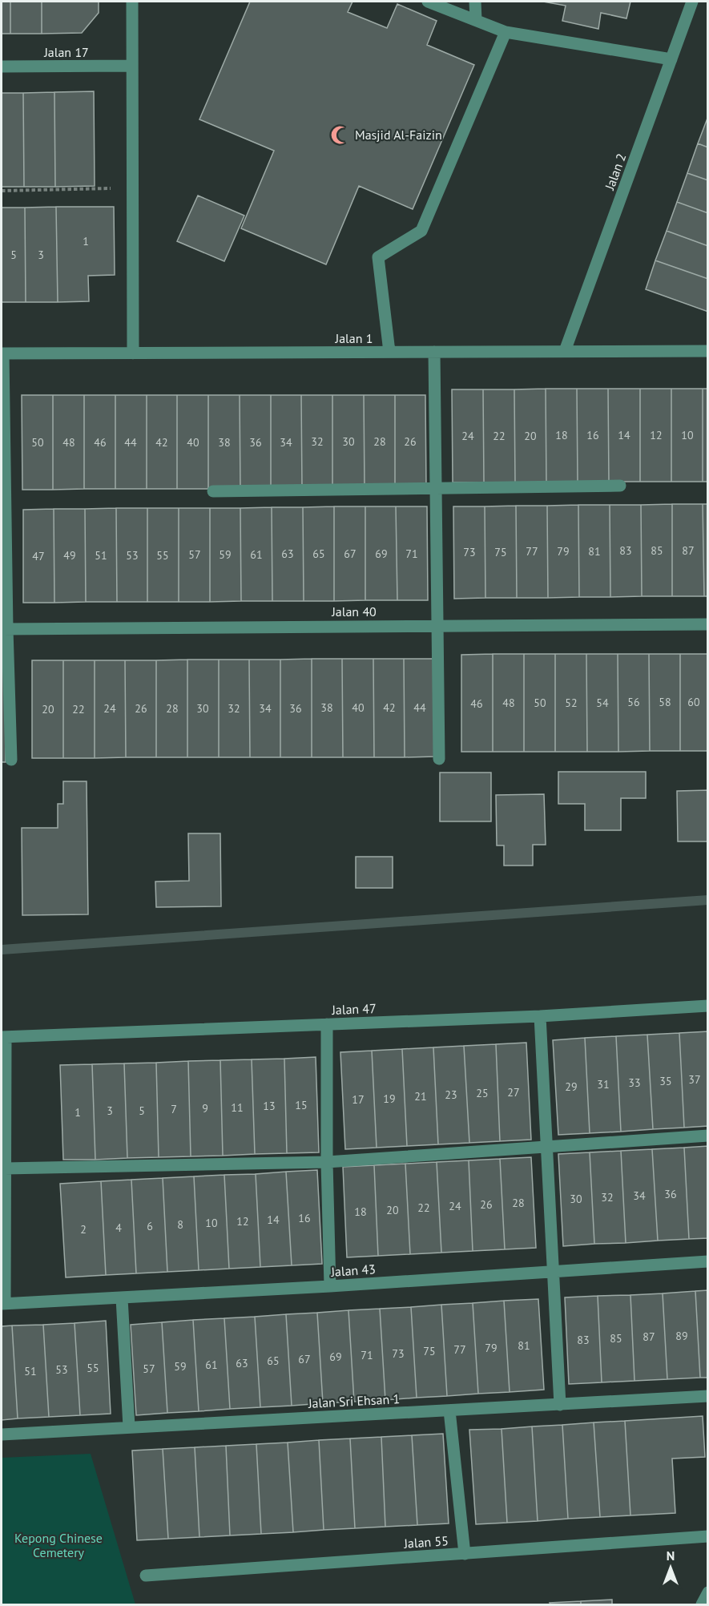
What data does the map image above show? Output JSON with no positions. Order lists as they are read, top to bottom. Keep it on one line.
{"streets":{"street":["Jalan 17","Jalan 2","Jalan 1","Jalan 40","Jalan 47","Jalan 43","Jalan Sri Ehsan 1","Jalan 55"]},"crossings":[["Jalan 2","Jalan 1"]],"parks":["Kepong Chinese Cemetery"],"places":{"mosque":["Masjid Al-Faizin"]},"house_numbers":["1","5","3","18","16","14","12","10","24","22","20","32","30","28","26","50","48","46","44","42","40","38","36","34","83","85","87","77","79","81","73","75","63","65","67","69","71","57","59","61","49","51","53","55","47","56","58","60","48","50","52","54","46","38","40","42","44","24","26","28","30","32","34","36","20","22","37","35","33","31","29","27","25","23","21","19","17","15","13","11","9","7","3","5","1","36","34","32","30","28","26","24","22","20","18","16","14","12","10","8","6","4","2","89","87","85","83","81","79","77","75","73","71","69","67","65","63","61","59","55","57","53","51"],"north":"top"}
